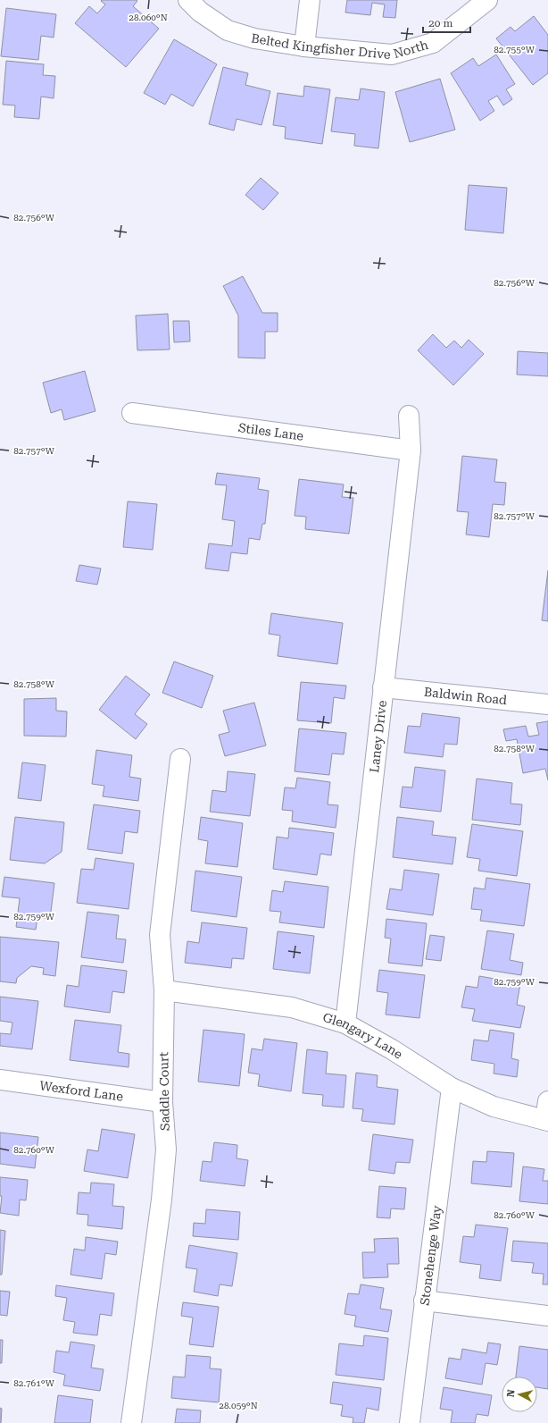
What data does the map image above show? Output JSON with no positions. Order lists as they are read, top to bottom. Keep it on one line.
{"streets":{"street":["Belted Kingfisher Drive North","Stiles Lane","Baldwin Road","Laney Drive","Glengary Lane","Wexford Lane","Saddle Court","Stonehenge Way"]},"crossings":[["Stiles Lane","Laney Drive"],["Baldwin Road","Laney Drive"],["Laney Drive","Glengary Lane"],["Glengary Lane","Saddle Court"],["Glengary Lane","Stonehenge Way"],["Wexford Lane","Saddle Court"]],"scale_bar":"20 m","north":"left","coordinates":["28.060°N","82.755°W","82.756°W","82.757°W","82.758°W","82.759°W","82.760°W","82.761°W","28.059°N"]}
